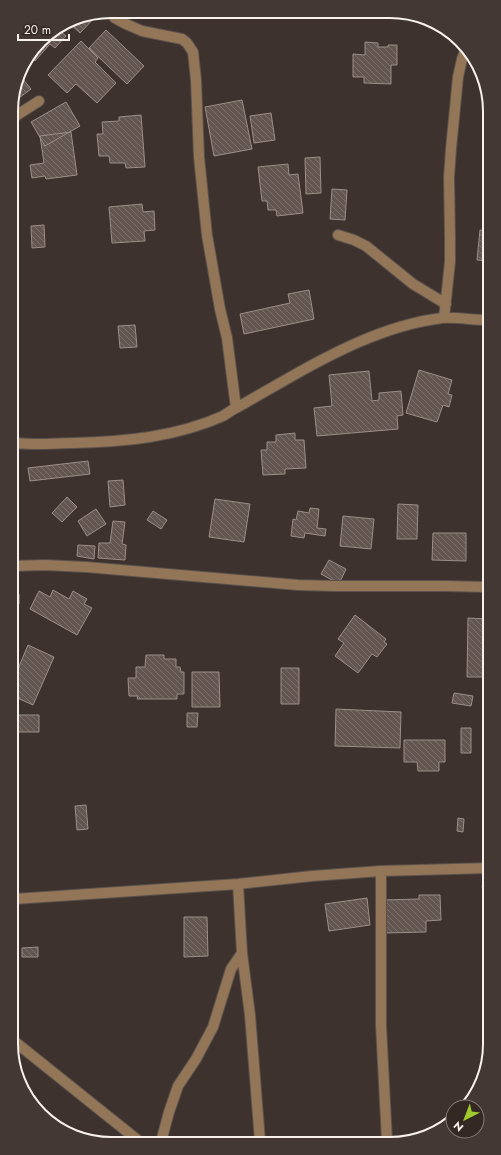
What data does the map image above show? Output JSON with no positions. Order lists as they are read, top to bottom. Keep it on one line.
{"scale_bar":"20 m","north":"bottom left"}
